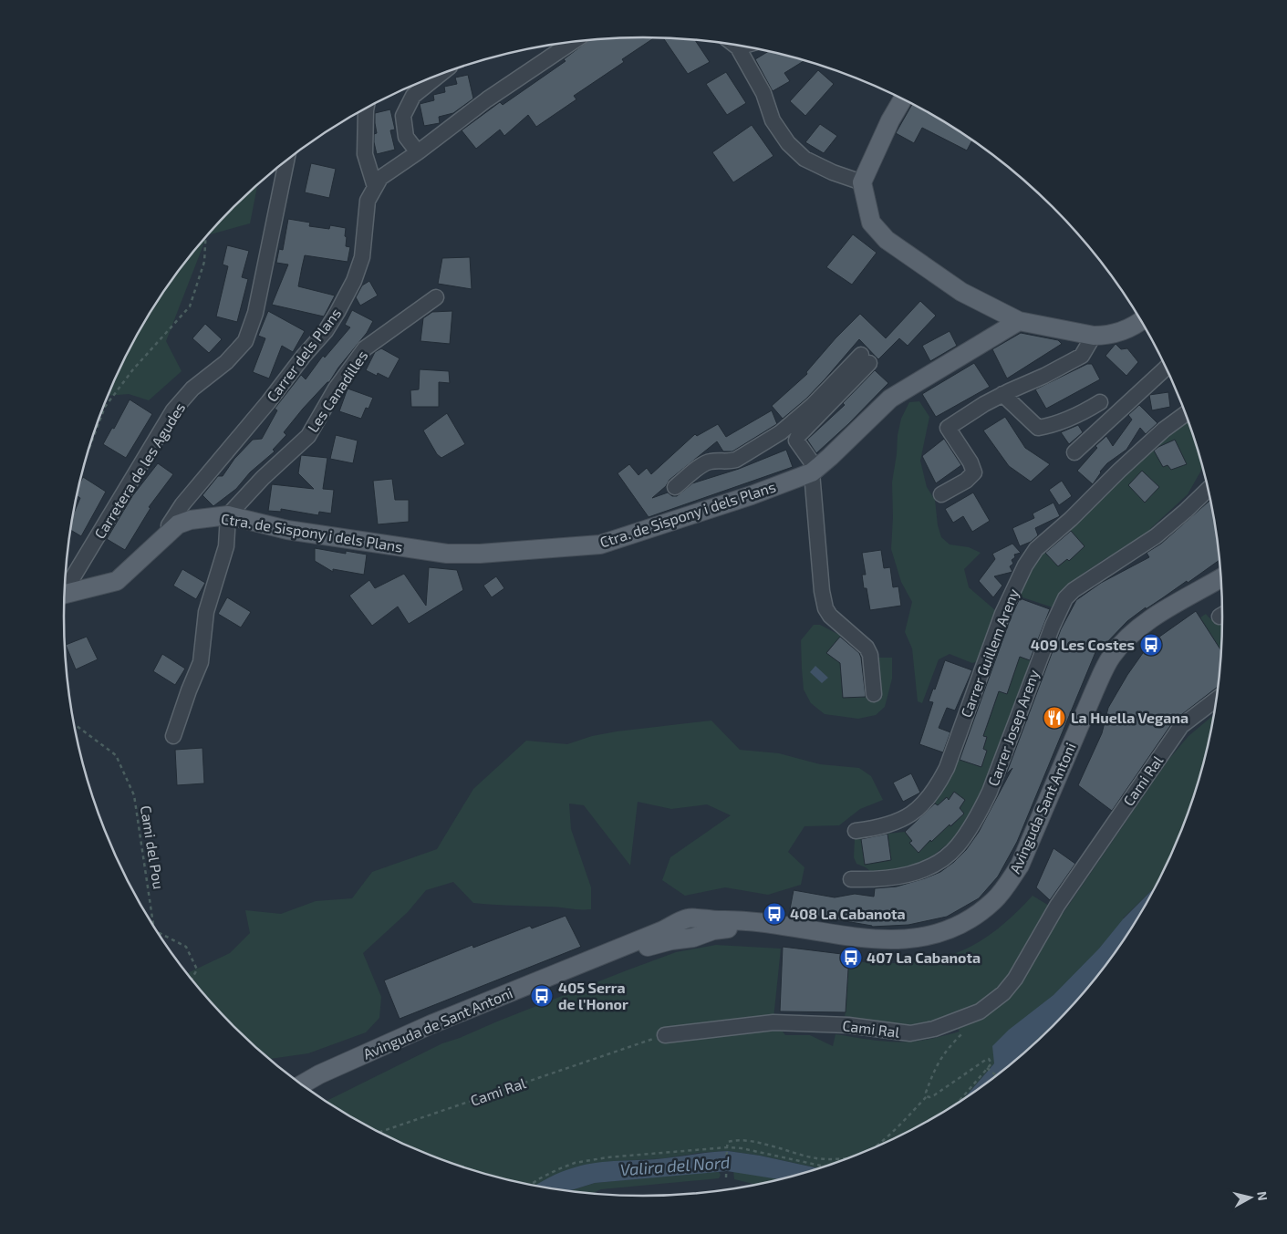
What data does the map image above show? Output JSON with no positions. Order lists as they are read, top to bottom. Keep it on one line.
{"streets":{"main road":["Ctra. de Sispony i dels Plans","Avinguda Sant Antoni","Avinguda de Sant Antoni"],"street":["Carrer dels Plans","Les Canadilles","Carretera de les Agudes","Carrer Guillem Areny","Carrer Josep Areny","Cami Ral"],"path":["Cami del Pou"]},"crossings":[["Carrer dels Plans","Ctra. de Sispony i dels Plans"],["Les Canadilles","Ctra. de Sispony i dels Plans"],["Avinguda Sant Antoni","Avinguda de Sant Antoni"]],"water":["Valira del Nord"],"places":{"bus stop":["409 Les Costes","408 La Cabanota","407 La Cabanota","405 Serra de l'Honor"],"restaurant":["La Huella Vegana"]},"north":"right"}
